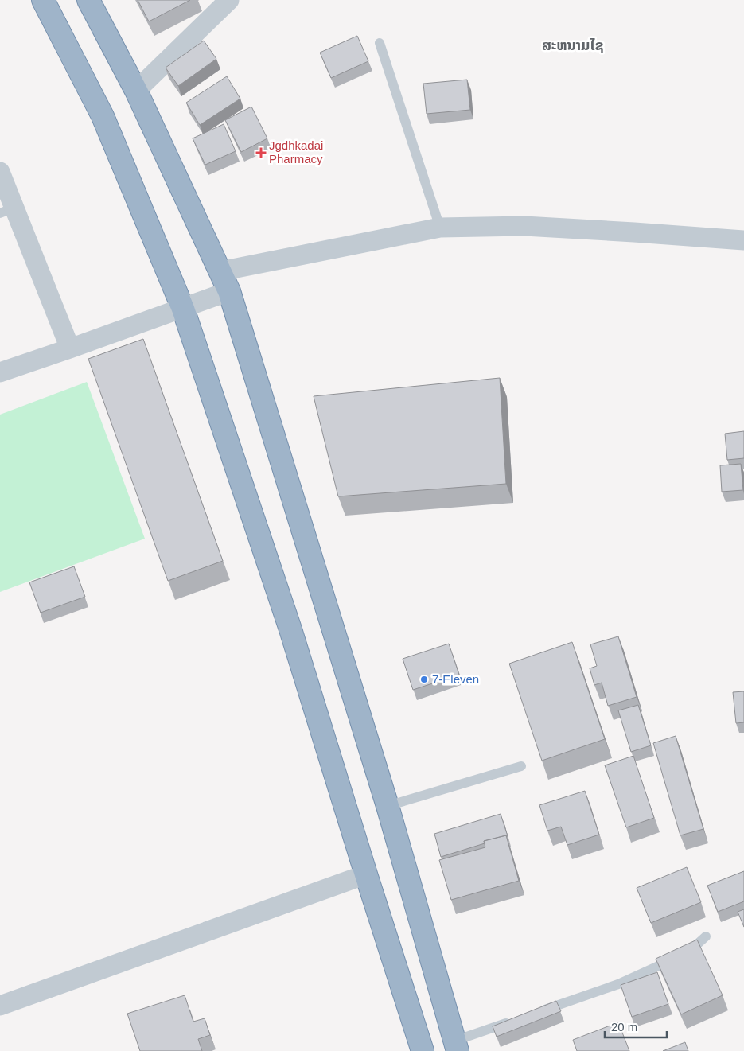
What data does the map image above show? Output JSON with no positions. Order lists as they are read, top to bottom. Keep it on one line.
{"districts":["ສະຫນາມໄຊ"],"places":{"health":["Jgdhkadai Pharmacy"],"other":["7-Eleven"]},"scale_bar":"20 m"}
